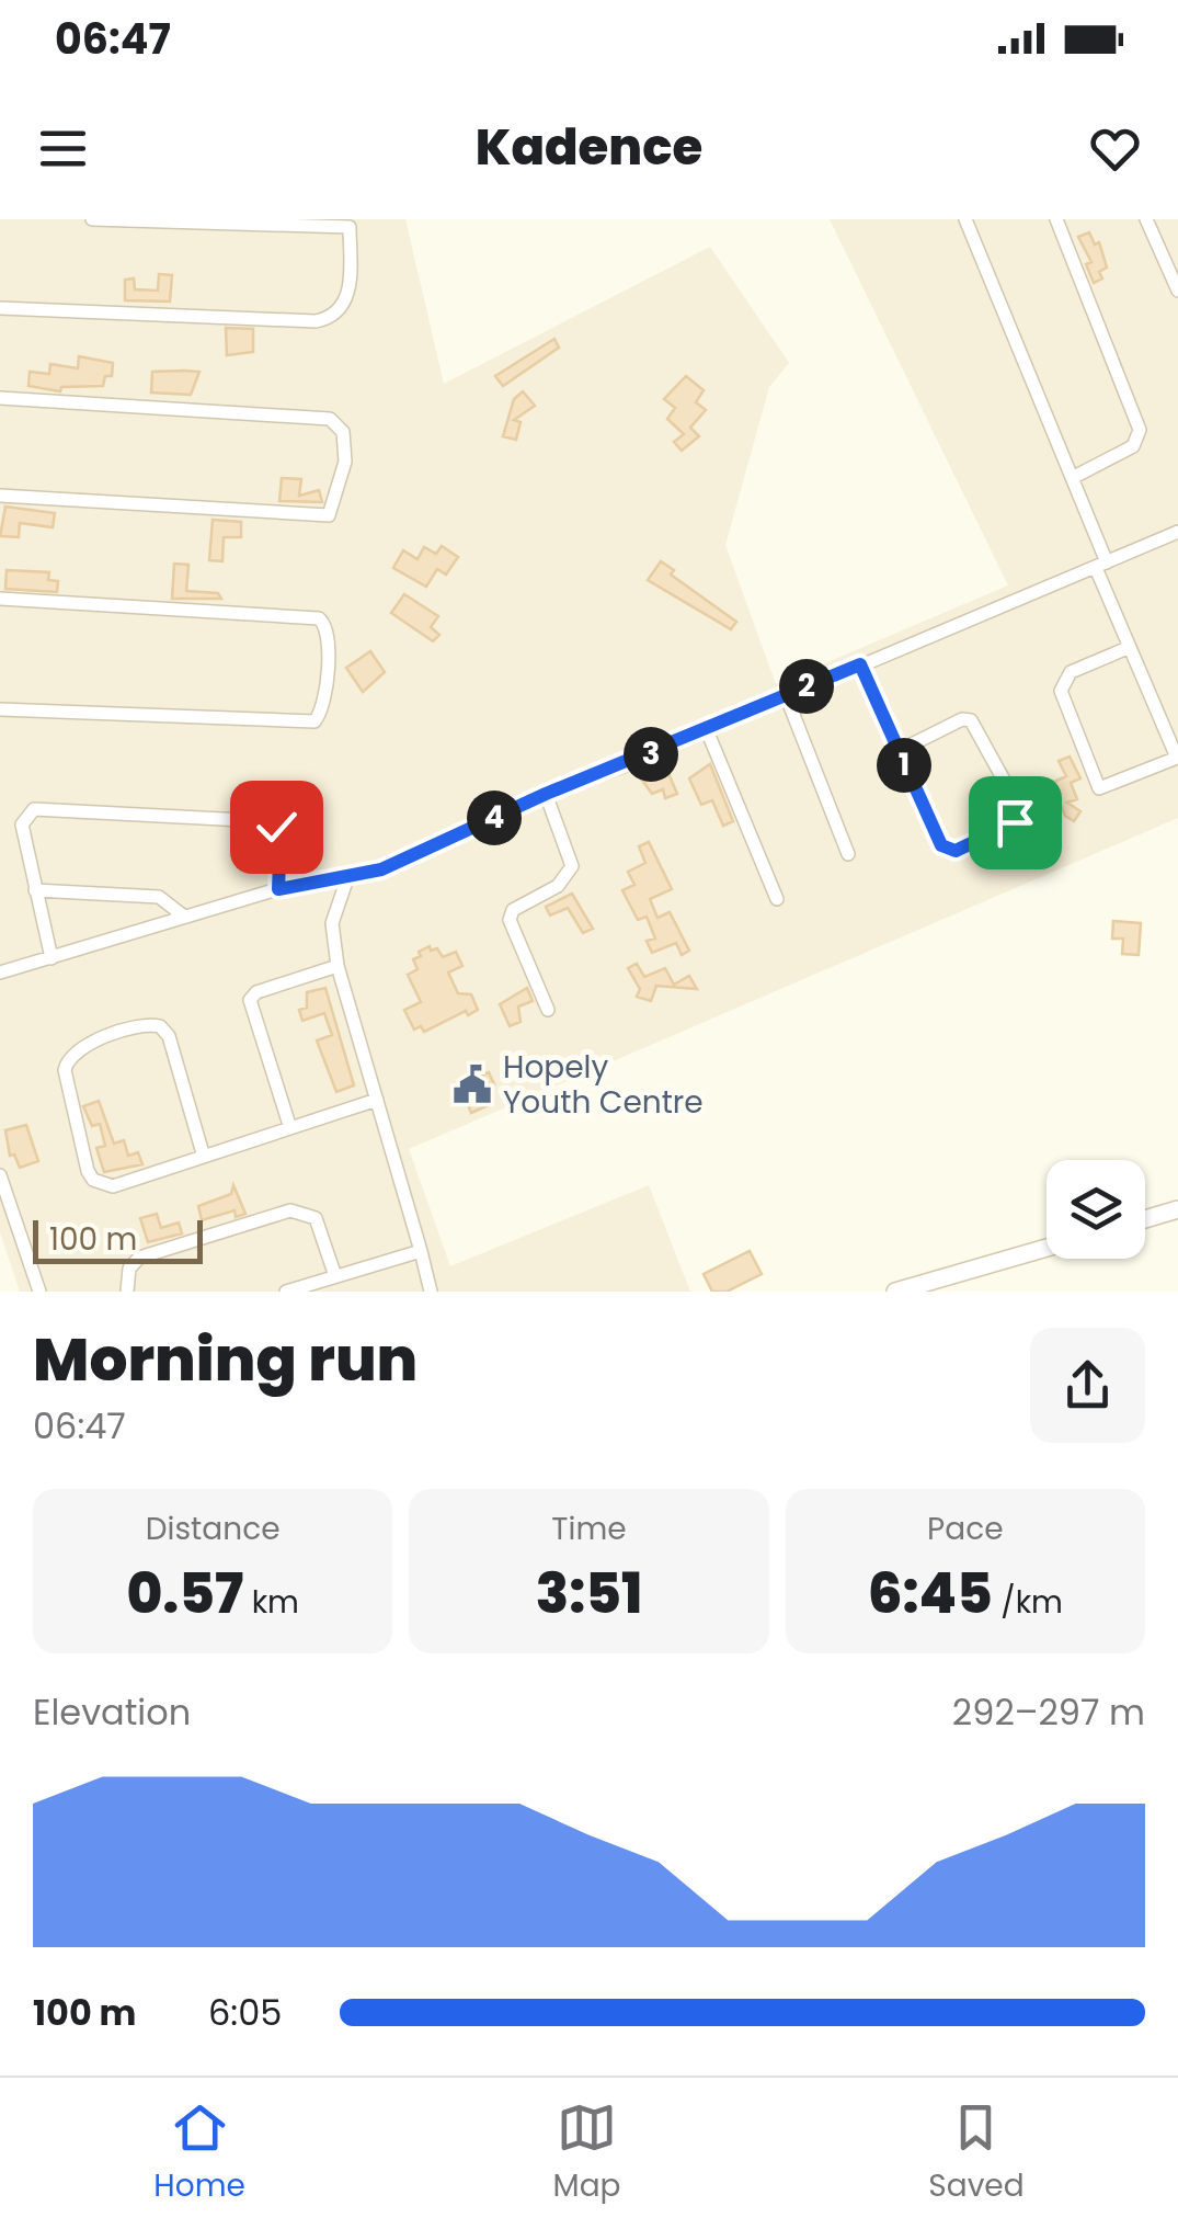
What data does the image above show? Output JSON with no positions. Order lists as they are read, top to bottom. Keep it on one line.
{"places":{"public building":["Hopely Youth Centre"]},"scale_bar":"100 m","page":{"status":"06:47","header":"Kadence","pins":["2","3","1","4"],"scale":"100 m","heading":["Morning run","06:47"],"stats":[["Distance","0.57 km"],["Time","3:51"],["Pace","6:45 /km"]],"chart":["Elevation","292–297 m"],"list":[{"name":"100 m","note":"6:05"}],"tabs":["Home","Map","Saved"]}}
